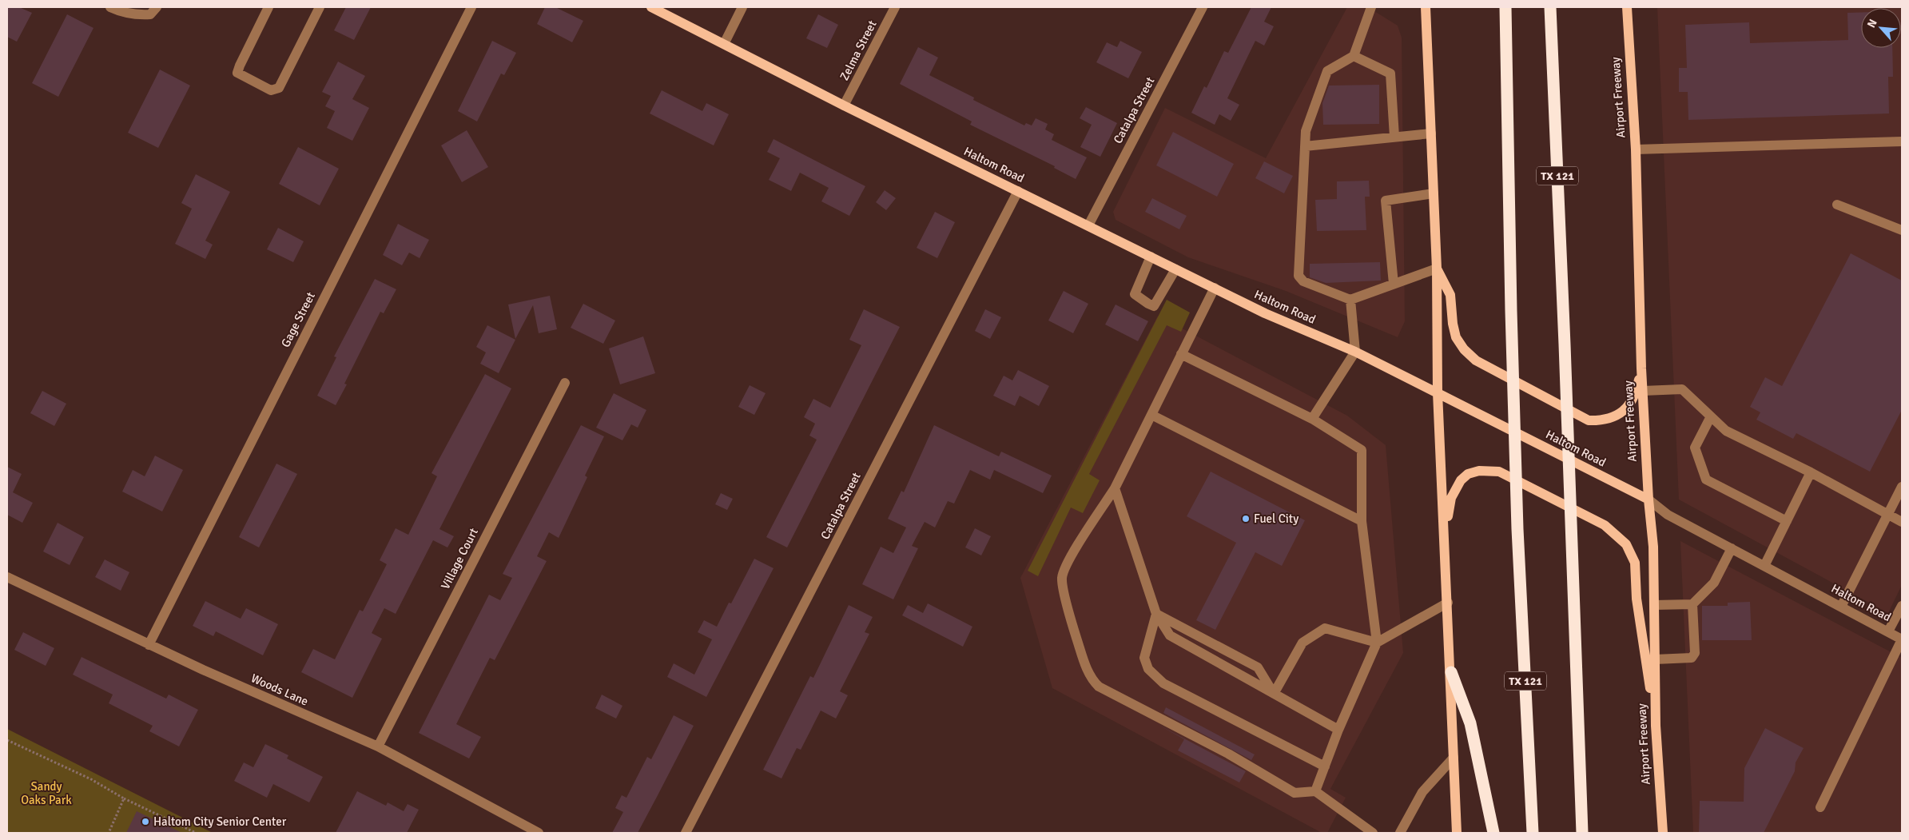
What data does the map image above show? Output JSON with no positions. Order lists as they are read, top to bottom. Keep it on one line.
{"streets":{"highway":["TX 121"],"main road":["Airport Freeway","Haltom Road"],"street":["Zelma Street","Catalpa Street","Gage Street","Village Court","Woods Lane"]},"crossings":[["Zelma Street","Haltom Road"],["Airport Freeway","Haltom Road"],["Catalpa Street","Haltom Road"],["Gage Street","Woods Lane"],["Village Court","Woods Lane"]],"parks":["Sandy Oaks Park"],"places":["Fuel City","Haltom City Senior Center"],"north":"top left"}
